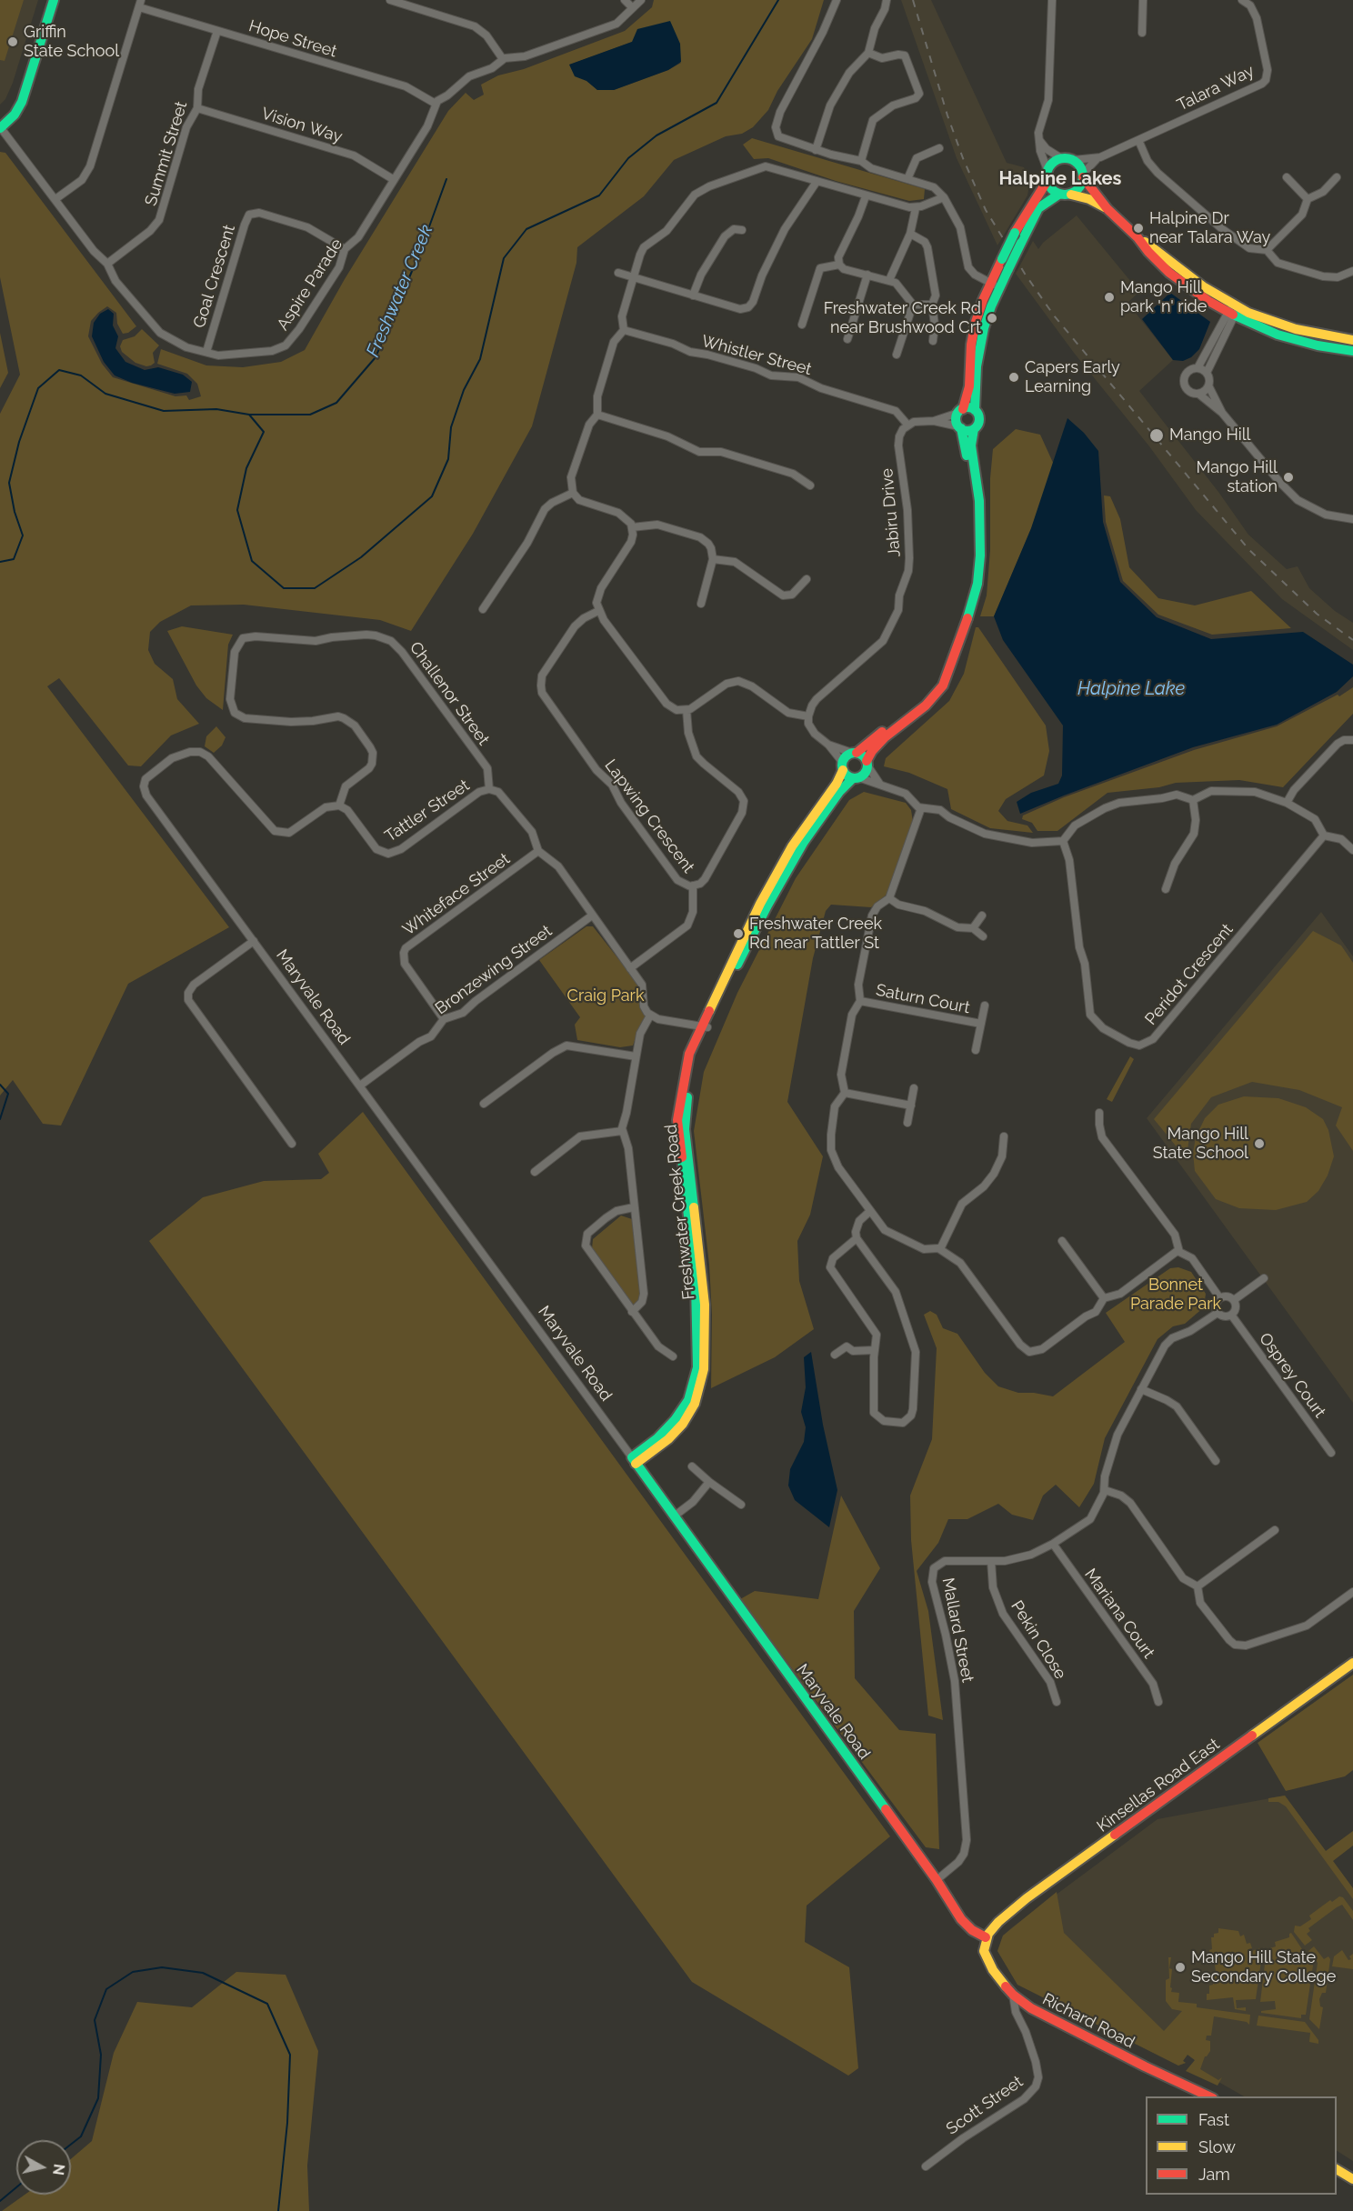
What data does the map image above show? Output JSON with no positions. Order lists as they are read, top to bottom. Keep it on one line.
{"streets":{"main road":["Maryvale Road","Freshwater Creek Road","Kinsellas Road East","Richard Road"],"street":["Hope Street","Talara Way","Vision Way","Summit Street","Goal Crescent","Aspire Parade","Whistler Street","Jabiru Drive","Challenor Street","Tattler Street","Lapwing Crescent","Whiteface Street","Bronzewing Street","Peridot Crescent","Saturn Court","Osprey Court","Mariana Court","Mallard Street","Pekin Close","Scott Street"]},"crossings":[["Hope Street","Summit Street"],["Hope Street","Aspire Parade"],["Vision Way","Summit Street"],["Vision Way","Aspire Parade"],["Summit Street","Aspire Parade"],["Goal Crescent","Aspire Parade"],["Whistler Street","Jabiru Drive"],["Challenor Street","Tattler Street"],["Challenor Street","Maryvale Road"],["Tattler Street","Whiteface Street"],["Tattler Street","Bronzewing Street"],["Tattler Street","Maryvale Road"],["Whiteface Street","Bronzewing Street"],["Bronzewing Street","Maryvale Road"],["Maryvale Road","Freshwater Creek Road"],["Maryvale Road","Mallard Street"],["Maryvale Road","Kinsellas Road East"],["Maryvale Road","Richard Road"],["Osprey Court","Mallard Street"],["Mariana Court","Mallard Street"],["Mallard Street","Pekin Close"],["Kinsellas Road East","Richard Road"],["Richard Road","Scott Street"]],"districts":["Halpine Lakes"],"water":["Freshwater Creek","Halpine Lake"],"parks":["Craig Park","Bonnet Parade Park"],"places":["Griffin State School","Halpine Dr near Talara Way","Mango Hill park 'n' ride","Freshwater Creek Rd near Brushwood Crt","Capers Early Learning","Mango Hill","Mango Hill station","Freshwater Creek Rd near Tattler St","Mango Hill State School","Mango Hill State Secondary College"],"legend":["Fast","Slow","Jam"],"north":"right"}
